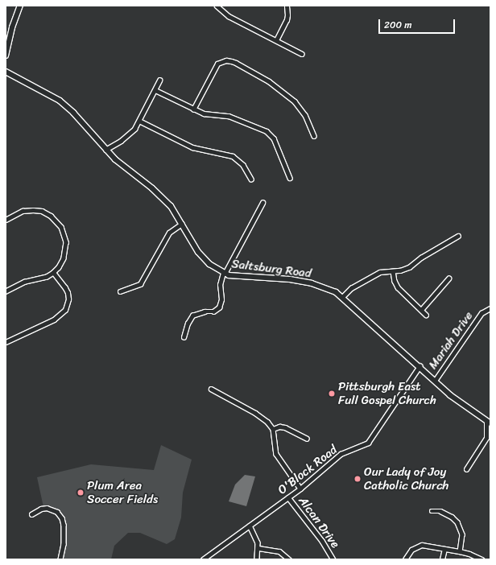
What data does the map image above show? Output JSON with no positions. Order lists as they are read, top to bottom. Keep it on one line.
{"streets":{"main road":["Saltsburg Road"],"street":["Mariah Drive","O'Block Road","Alcan Drive"]},"crossings":[["Saltsburg Road","Mariah Drive"],["Saltsburg Road","O'Block Road"],["O'Block Road","Alcan Drive"]],"places":["Pittsburgh East Full Gospel Church","Our Lady of Joy Catholic Church","Plum Area Soccer Fields"],"scale_bar":"200 m"}
